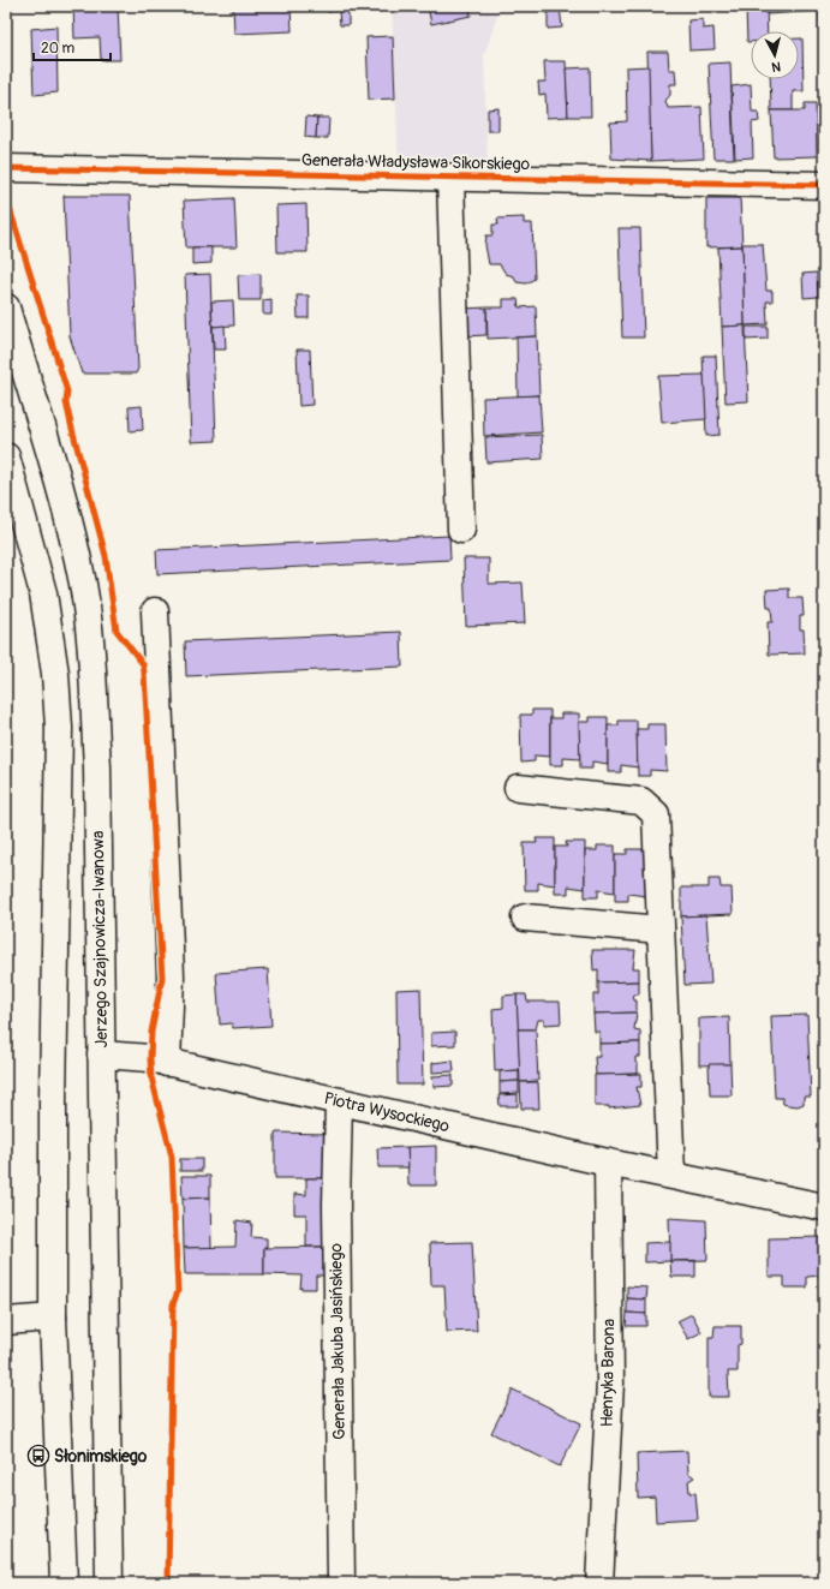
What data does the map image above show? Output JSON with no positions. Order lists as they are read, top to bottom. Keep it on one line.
{"streets":{"street":["Generała Władysława Sikorskiego","Jerzego Szajnowicza-Iwanowa","Piotra Wysockiego","Generała Jakuba Jasińskiego","Henryka Barona"]},"crossings":[["Jerzego Szajnowicza-Iwanowa","Piotra Wysockiego"],["Piotra Wysockiego","Generała Jakuba Jasińskiego"],["Piotra Wysockiego","Henryka Barona"]],"places":{"bus stop":["Słonimskiego"]},"scale_bar":"20 m","north":"bottom"}
